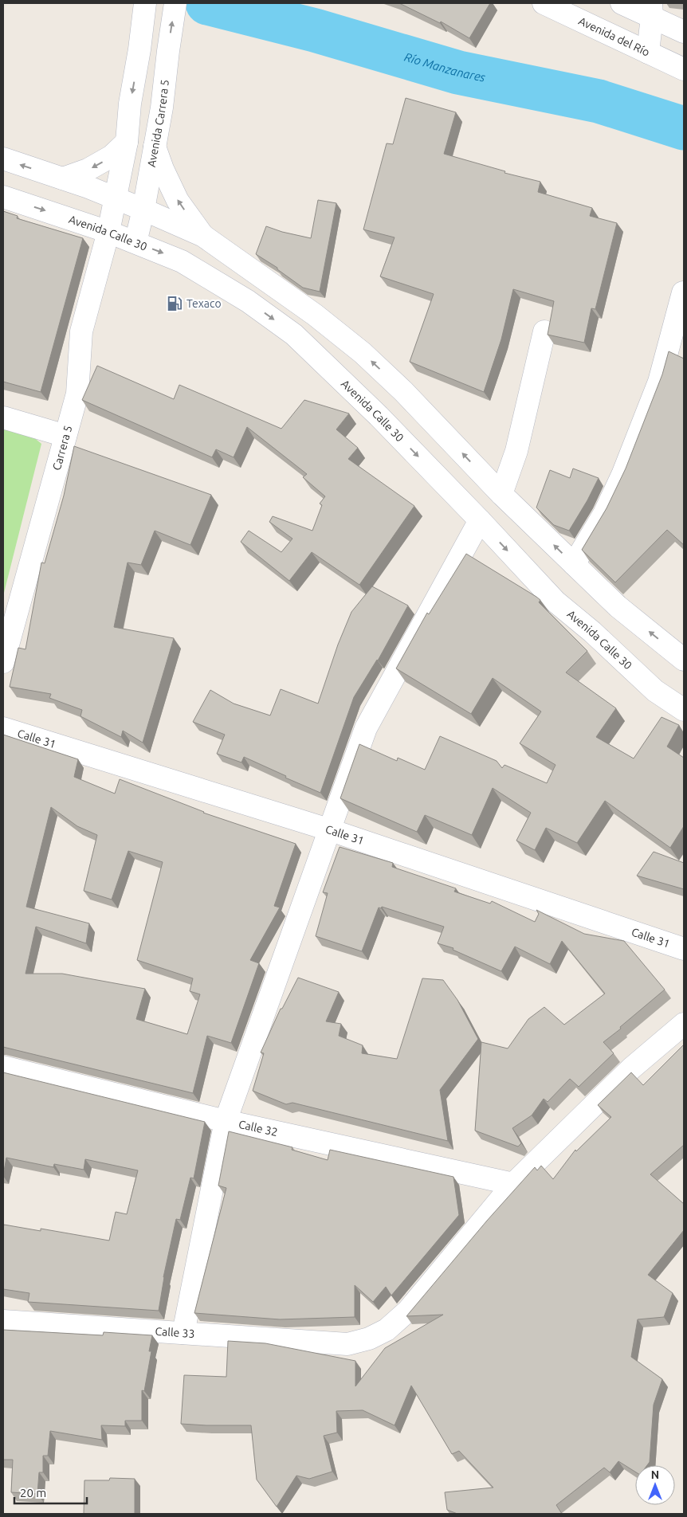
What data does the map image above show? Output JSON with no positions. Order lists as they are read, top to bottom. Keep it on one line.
{"streets":{"street":["Avenida del Río","Avenida Carrera 5","Avenida Calle 30","Carrera 5","Calle 31","Calle 32","Calle 33"]},"crossings":[["Avenida Carrera 5","Avenida Calle 30"],["Avenida Calle 30","Carrera 5"],["Calle 32","Calle 33"]],"water":["Río Manzanares"],"places":{"fuel station":["Texaco"]},"scale_bar":"20 m","north":"top"}
